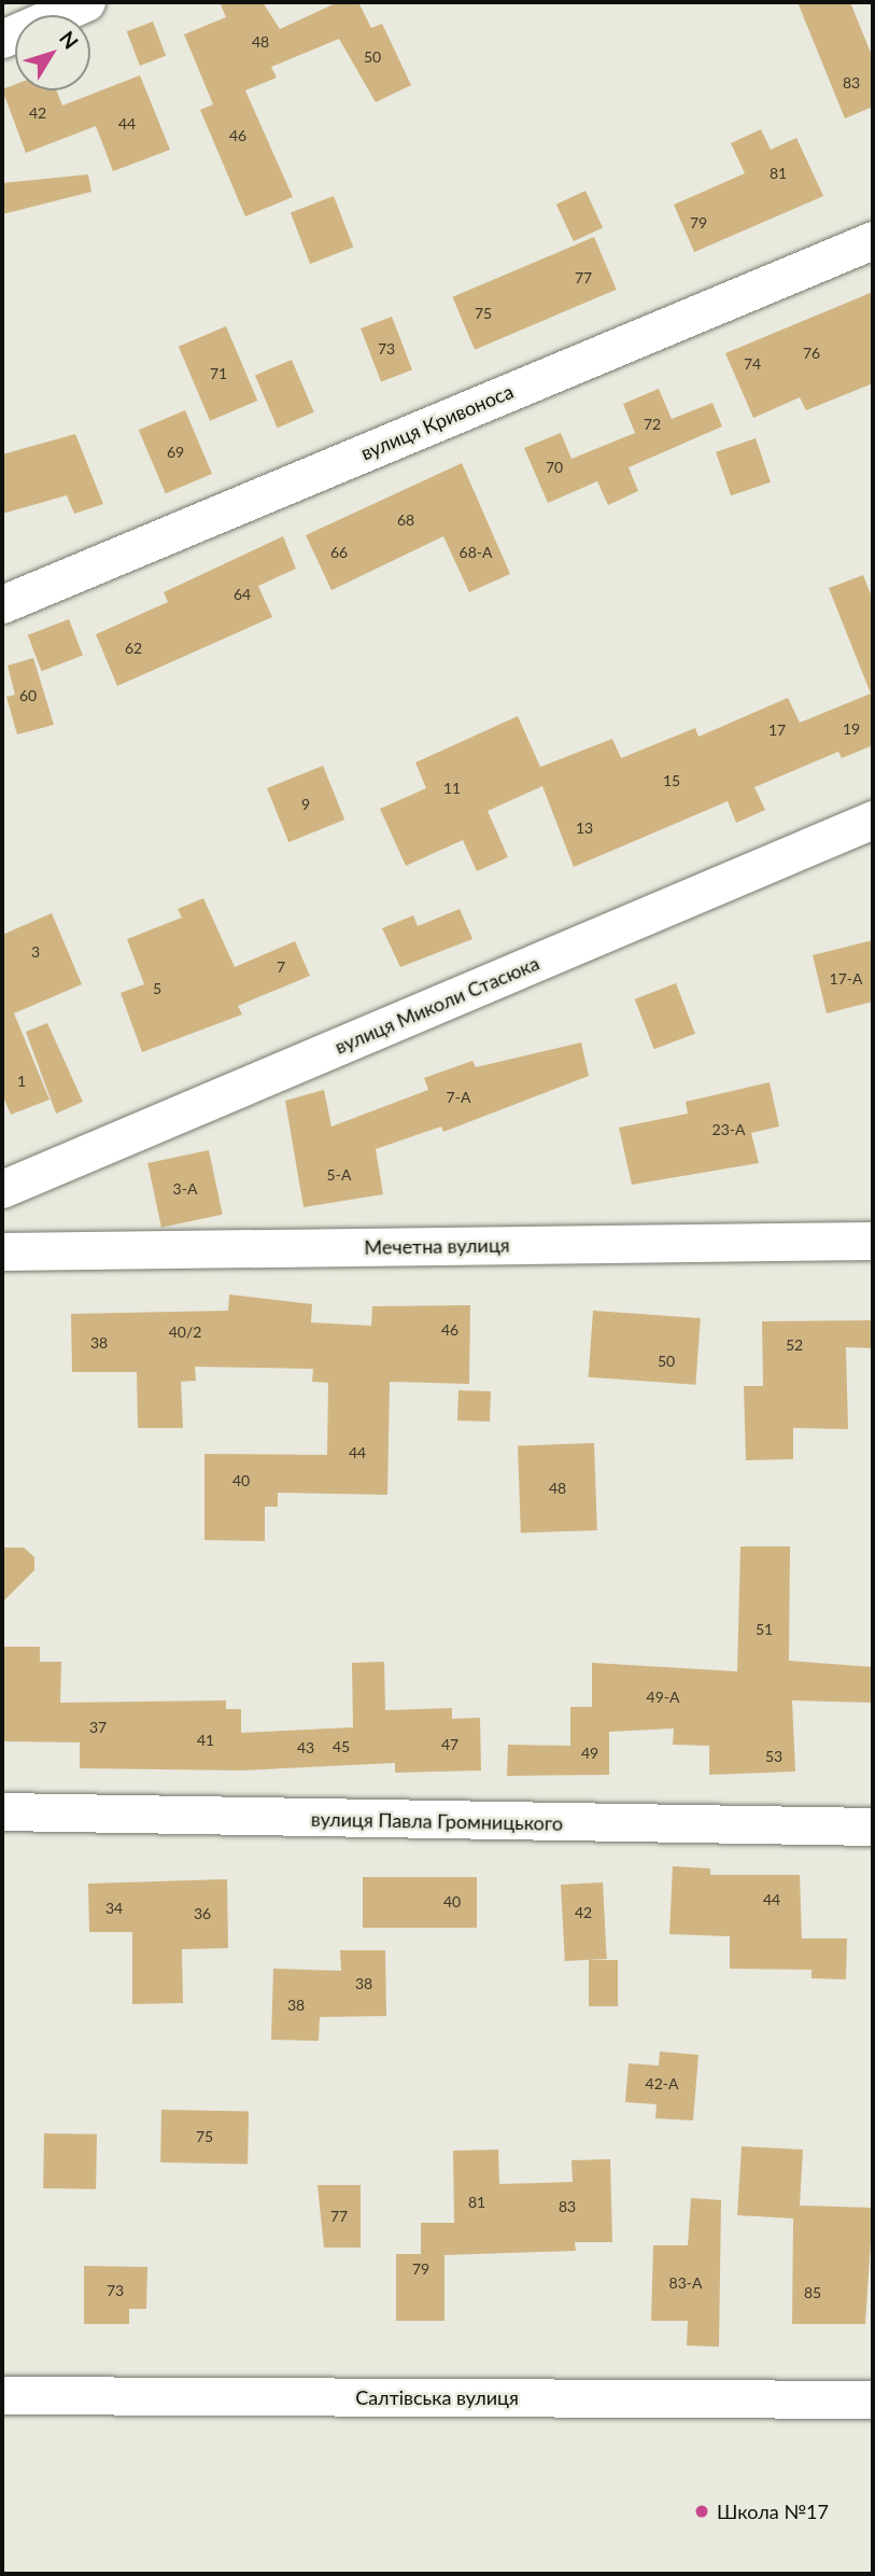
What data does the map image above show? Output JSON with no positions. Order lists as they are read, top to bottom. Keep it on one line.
{"streets":{"street":["вулиця Кривоноса","вулиця Миколи Стасюка","Мечетна вулиця","вулиця Павла Громницького","Салтівська вулиця"]},"places":["Школа №17"],"house_numbers":["48","50","83","42","44","46","81","79","77","75","73","76","74","71","72","69","70","68","66","68-А","64","62","60","19","17","15","11","9","13","3","7","17-А","5","1","7-А","23-А","5-А","3-А","46","40/2","38","52","50","44","40","48","51","49-А","37","41","47","45","43","49","53","44","40","34","42","36","38","38","42-А","75","81","83","77","79","83-А","73","85"],"north":"top right"}
